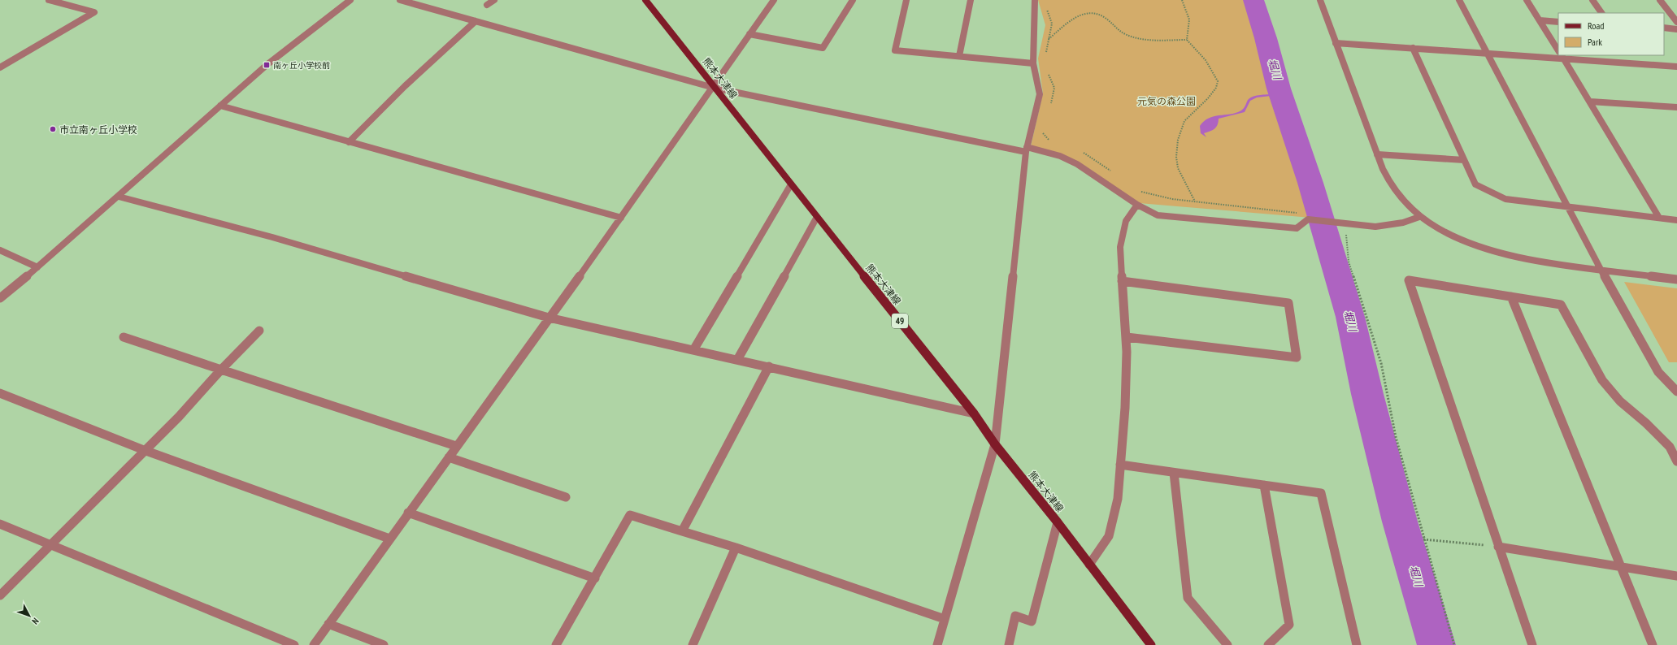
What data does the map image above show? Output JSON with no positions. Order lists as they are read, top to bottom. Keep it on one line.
{"streets":{"main road":["熊本大津線","49"]},"water":["堀川"],"parks":["元気の森公園"],"places":{"transit":["南ヶ丘小学校前"],"other":["市立南ヶ丘小学校"]},"legend":["Road","Park"],"north":"bottom right"}
